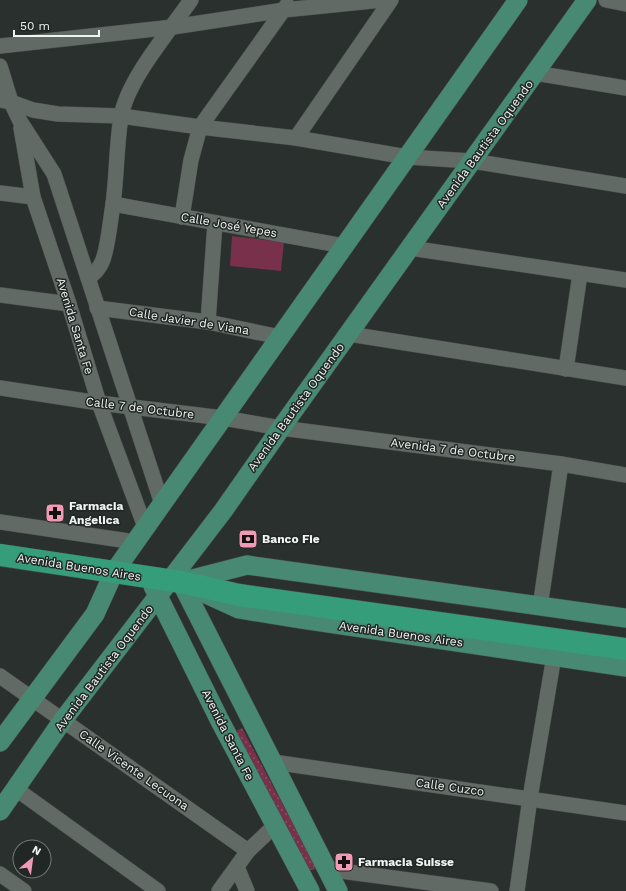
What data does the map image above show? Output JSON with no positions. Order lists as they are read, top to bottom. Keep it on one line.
{"streets":{"highway":["Avenida Buenos Aires"],"main road":["Avenida Bautista Oquendo","Avenida Santa Fe"],"street":["Calle José Yepes","Calle Javier de Viana","Calle 7 de Octubre","Avenida 7 de Octubre","Calle Vicente Lecuona","Calle Cuzco"]},"crossings":[["Avenida Bautista Oquendo","Avenida Santa Fe"],["Avenida Bautista Oquendo","Calle 7 de Octubre"],["Avenida Bautista Oquendo","Avenida 7 de Octubre"],["Avenida Bautista Oquendo","Avenida Buenos Aires"],["Avenida Bautista Oquendo","Calle Vicente Lecuona"],["Calle Javier de Viana","Avenida Santa Fe"],["Avenida Santa Fe","Calle 7 de Octubre"],["Avenida Santa Fe","Avenida Buenos Aires"],["Calle 7 de Octubre","Avenida 7 de Octubre"]],"places":{"pharmacy":["Farmacia Angelica","Farmacia Suisse"],"bank":["Banco Fie"]},"scale_bar":"50 m","north":"top right"}
